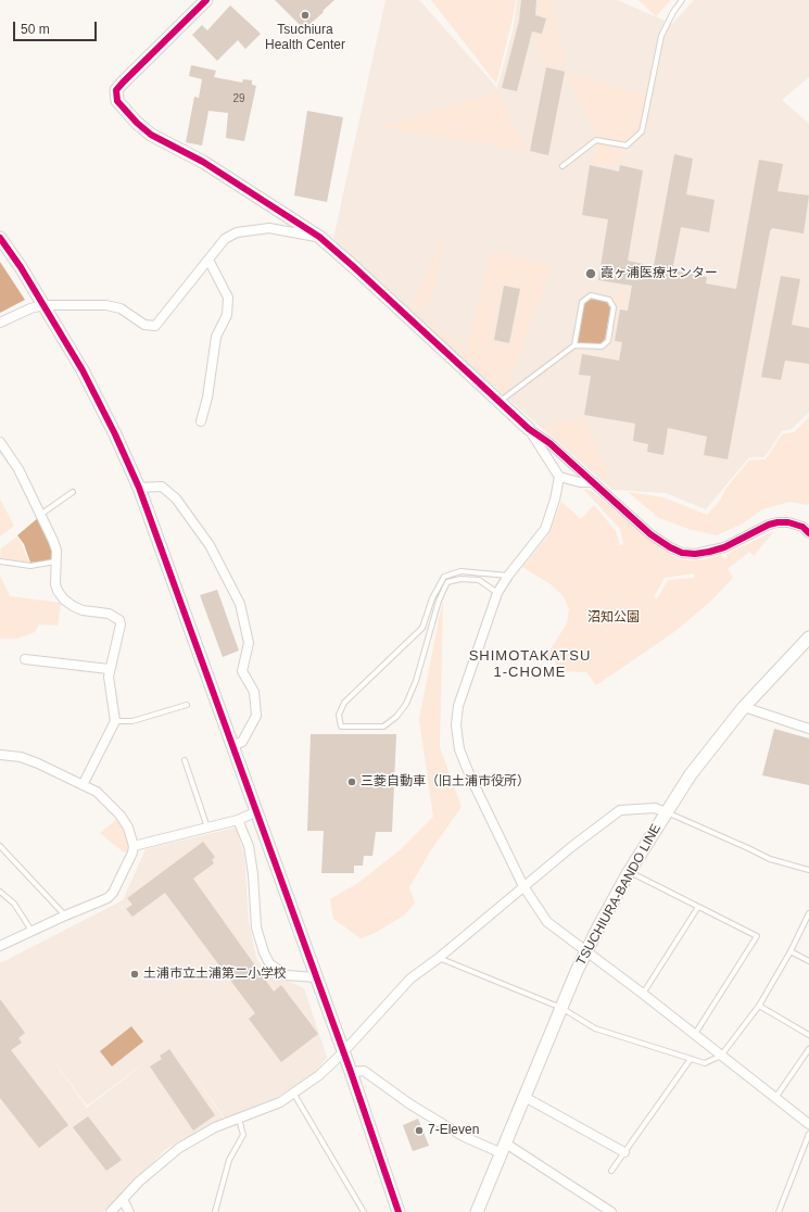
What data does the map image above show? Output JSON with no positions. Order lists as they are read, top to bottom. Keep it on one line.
{"streets":{"street":["TSUCHIURA-BANDO LINE"]},"districts":["SHIMOTAKATSU 1-CHOME"],"parks":["沼知公園"],"places":["Tsuchiura Health Center","霞ヶ浦医療センター","三菱自動車（旧土浦市役所）","土浦市立土浦第二小学校","7-Eleven"],"house_numbers":["29"],"scale_bar":"50 m"}
